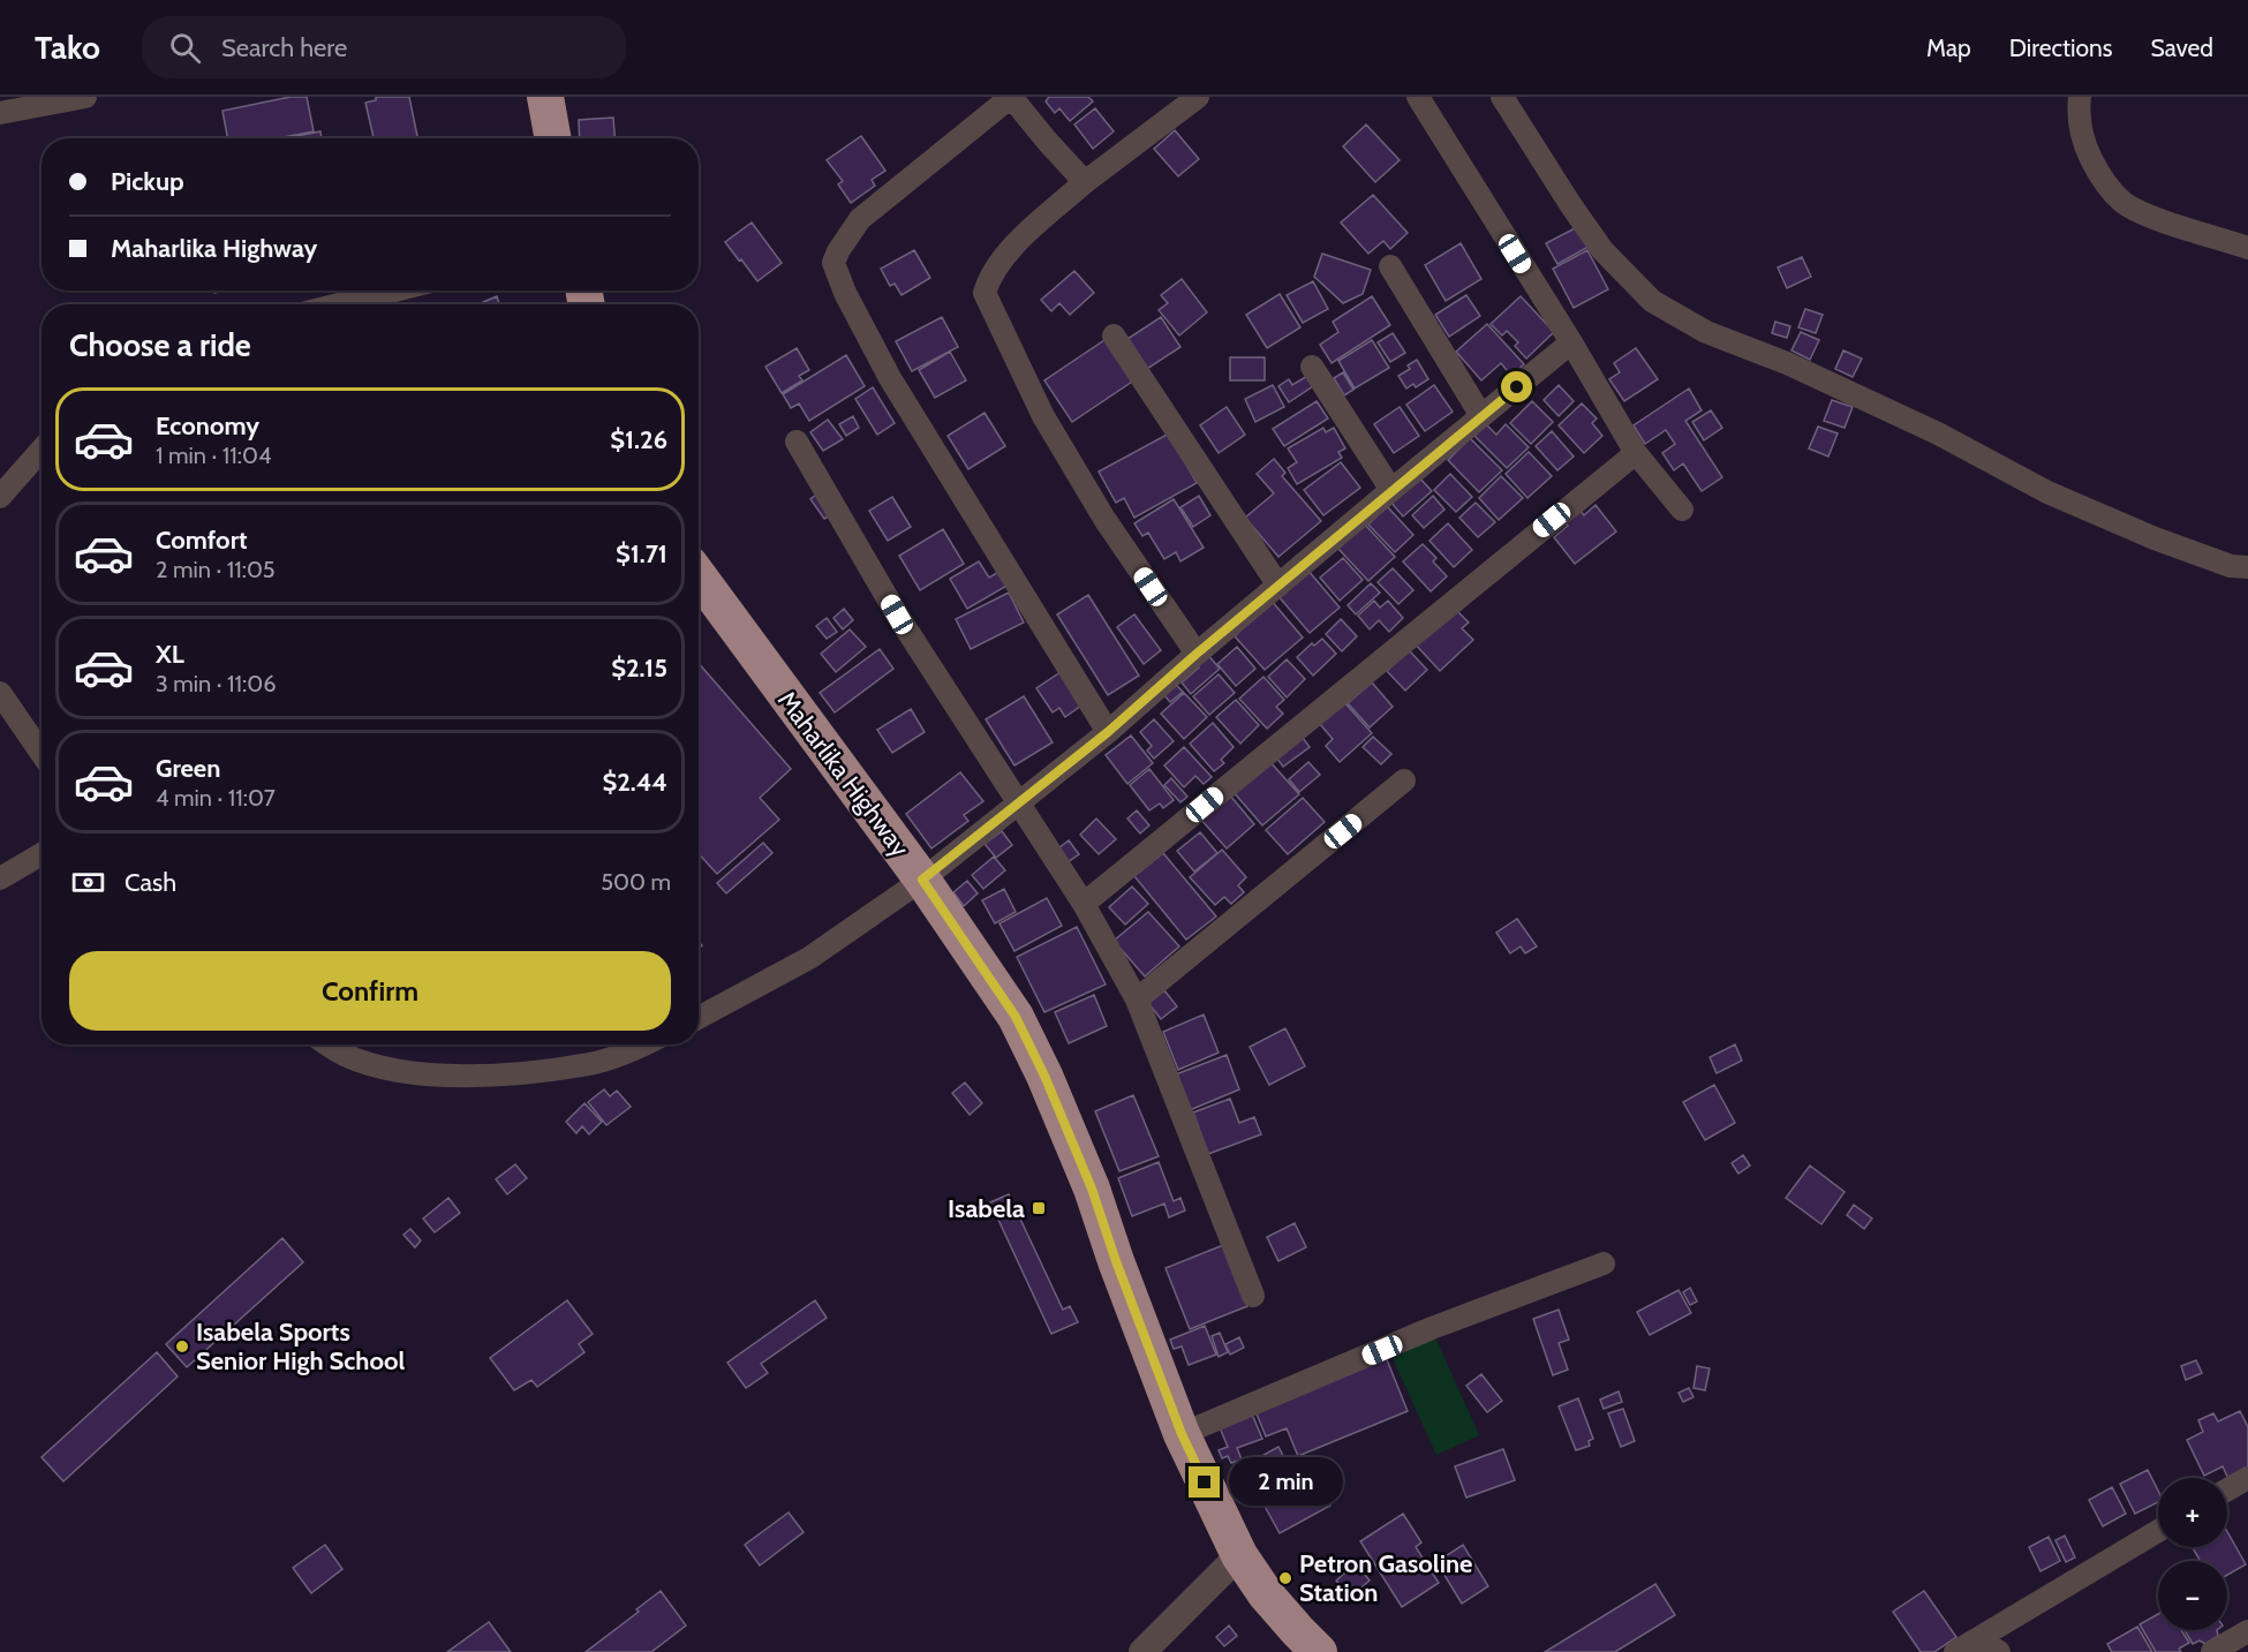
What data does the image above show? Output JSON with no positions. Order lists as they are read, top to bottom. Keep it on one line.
{"streets":{"highway":["Maharlika Highway"]},"places":{"transit":["Isabela"],"other":["Isabela Sports Senior High School","Petron Gasoline Station"]},"page":{"header":"Tako","search":"Search here","nav":["Map","Directions","Saved"],"banner":["Pickup","Maharlika Highway"],"heading":"Choose a ride","list":[{"name":"Economy","note":"1 min · 11:04","value":"$1.26"},{"name":"Comfort","note":"2 min · 11:05","value":"$1.71"},{"name":"XL","note":"3 min · 11:06","value":"$2.15"},{"name":"Green","note":"4 min · 11:07","value":"$2.44"}],"pay":["Cash","500 m"],"buttons":"Confirm","bubble":"2 min","map_buttons":["+","−"]}}
